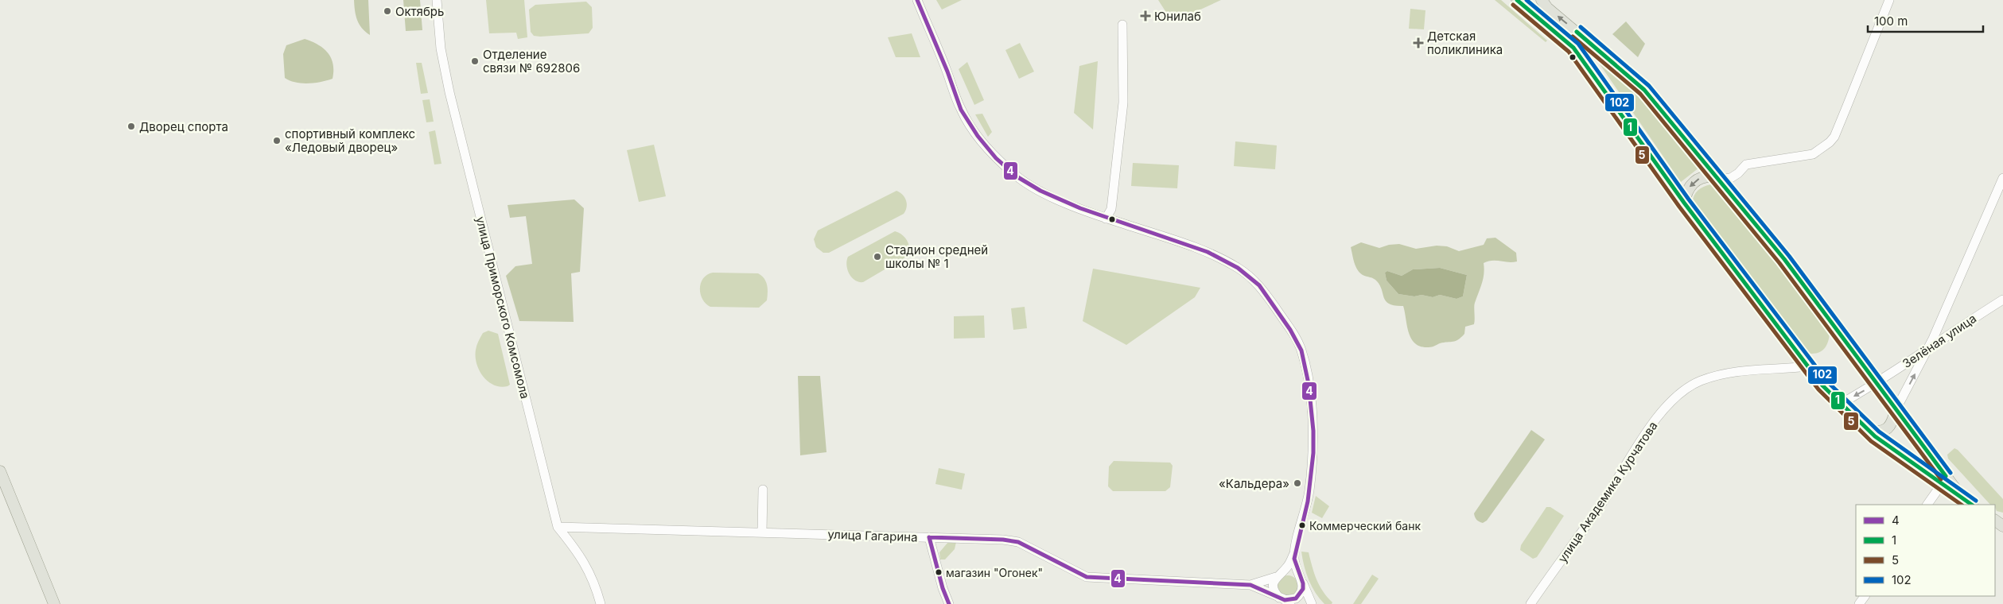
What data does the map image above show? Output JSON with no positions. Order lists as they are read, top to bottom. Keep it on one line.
{"streets":{"street":["улица Приморского Комсомола","Зелёная улица","улица Академика Курчатова","улица Гагарина"]},"crossings":[["улица Приморского Комсомола","улица Гагарина"]],"places":{"other":["Октябрь","Отделение связи № 692806","Дворец спорта","спортивный комплекс «Ледовый дворец»","Стадион средней школы № 1","«Кальдера»","Коммерческий банк","магазин \"Огонек\""],"health":["Юнилаб","Детская поликлиника"]},"lines":["transit line 4","transit line 1","transit line 102","transit line 5"],"legend":["4","1","5","102"],"scale_bar":"100 m"}
